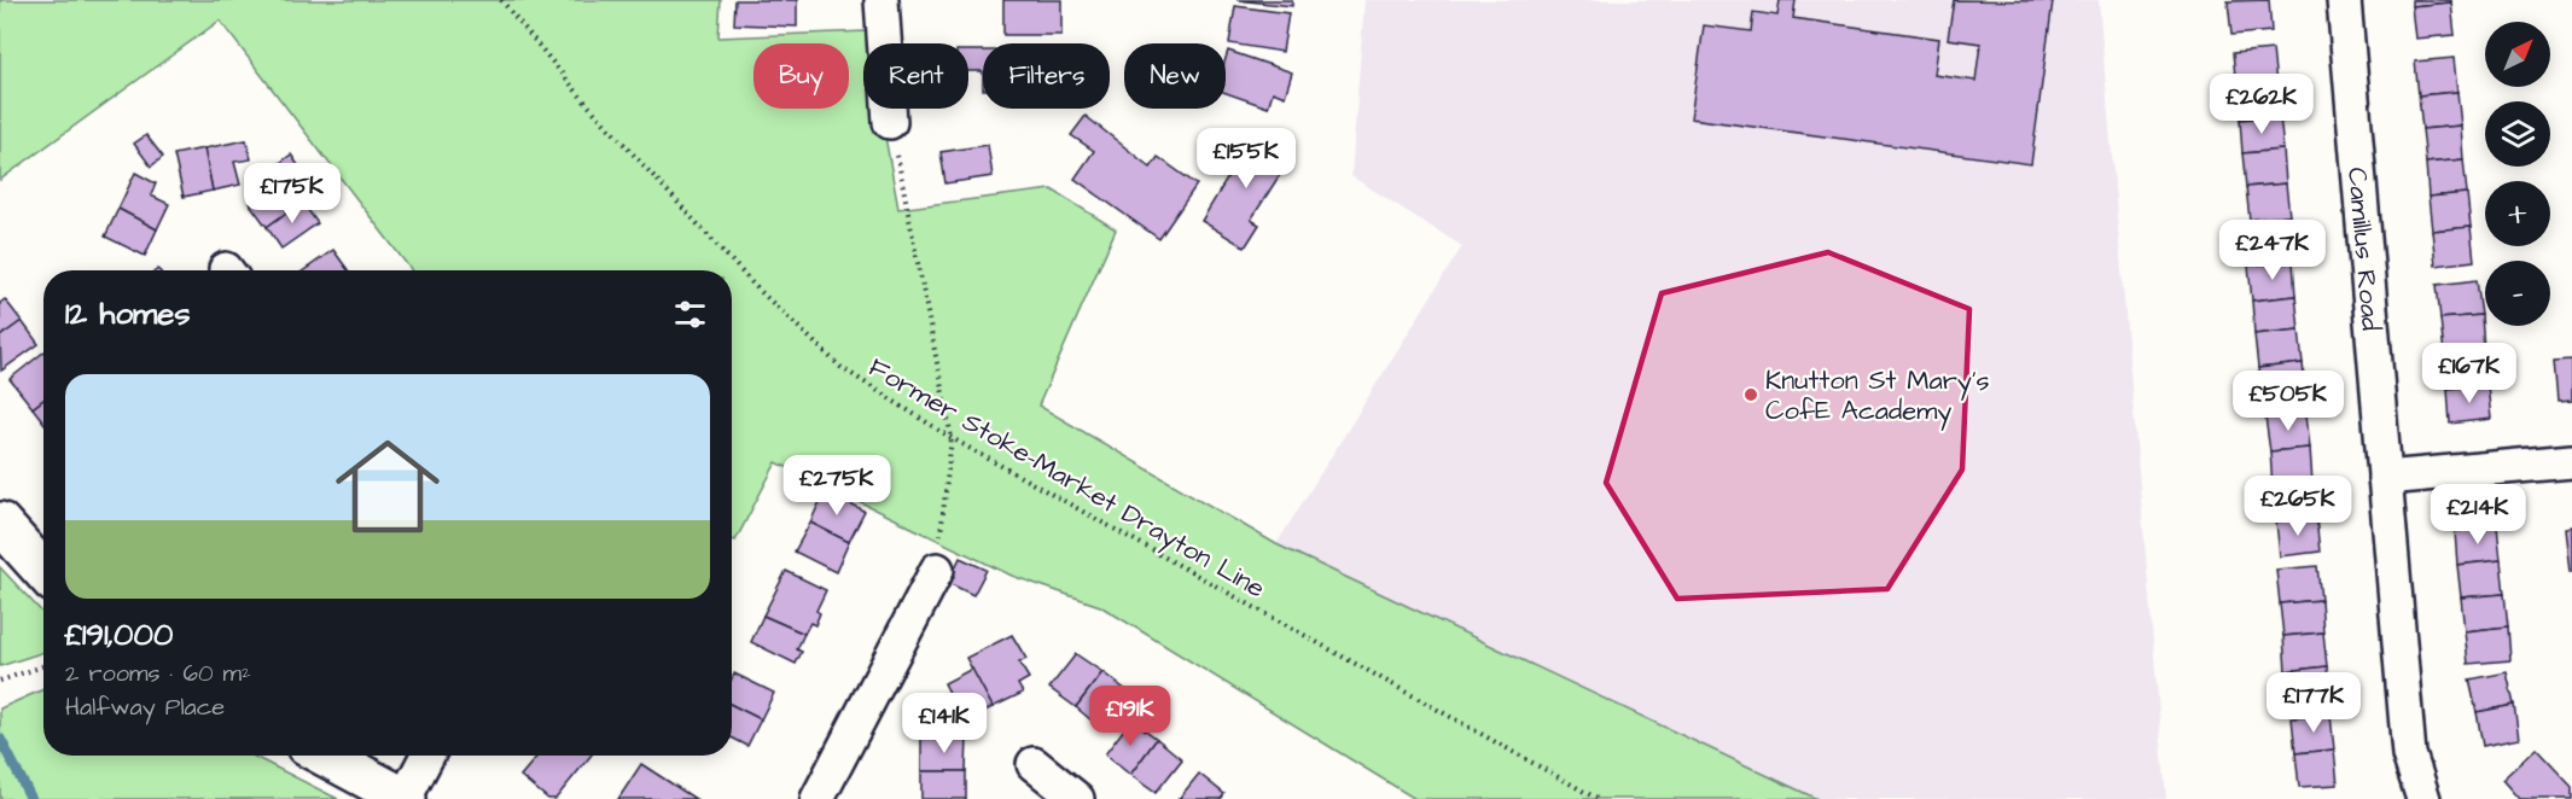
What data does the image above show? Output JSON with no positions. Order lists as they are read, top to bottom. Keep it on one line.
{"streets":{"street":["Camillus Road"],"path":["Former Stoke-Market Drayton Line"]},"places":["Knutton St Mary's CofE Academy"],"north":"top right","page":{"map_buttons":["+","−"],"chip":["Buy","Rent","Filters","New"],"price":["£262K","£155K","£175K","£247K","£167K","£505K","£275K","£265K","£214K","£177K","£191K","£141K"],"heading":"12 homes","list":[{"name":"£191,000","note":"2 rooms · 60 m² · Halfway Place"}]}}
